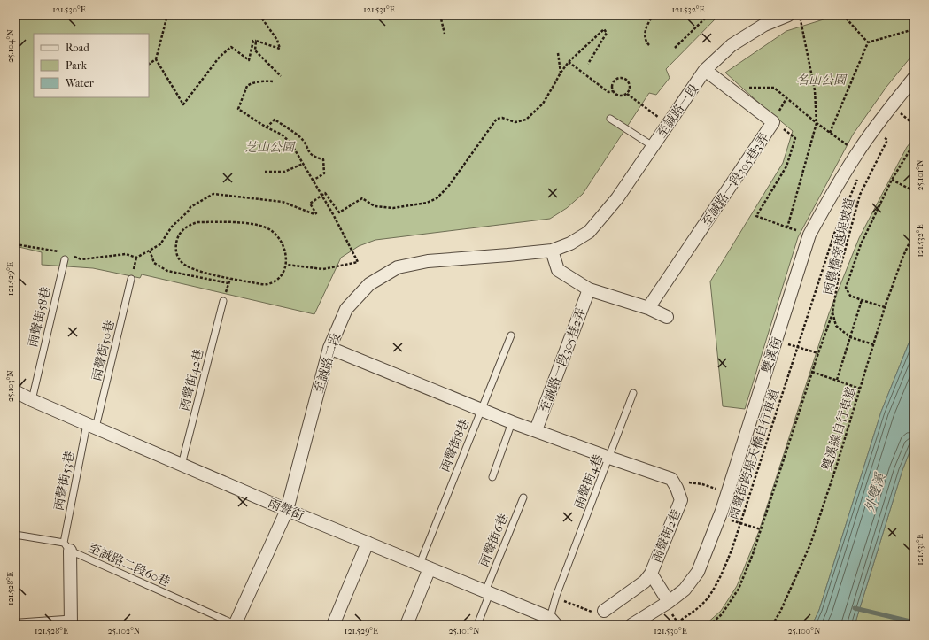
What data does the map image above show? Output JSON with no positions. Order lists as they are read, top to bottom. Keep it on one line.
{"streets":{"street":["至誠路一段","至誠路一段305巷3弄","雙溪街","至誠路一段305巷2弄","至誠路二段","雨聲街","雨聲街2巷"],"lane":["雨聲街58巷","雨聲街50巷","雨聲街42巷","雨聲街8巷","雨聲街53巷","雨聲街4巷","雨聲街6巷","至誠路二段60巷"],"path":["雨農橋旁越堤坡道","雙溪線自行車道","雨聲街跨堤天橋自行車道"]},"crossings":[["至誠路一段","至誠路一段305巷3弄"],["至誠路一段","至誠路二段"],["雨農橋旁越堤坡道","雙溪線自行車道"],["雨聲街58巷","雨聲街"],["雨聲街50巷","雨聲街53巷"],["雨聲街50巷","雨聲街"],["雙溪街","雨聲街2巷"],["至誠路二段","雨聲街"],["至誠路二段","至誠路二段60巷"],["雨聲街42巷","雨聲街"],["雨聲街8巷","雨聲街"],["雨聲街53巷","雨聲街"],["雨聲街53巷","至誠路二段60巷"],["雨聲街4巷","雨聲街"],["雨聲街4巷","雨聲街2巷"],["雨聲街","雨聲街6巷"]],"water":["外雙溪"],"parks":["名山公園","芝山公園"],"legend":["Road","Park","Water"],"coordinates":["121.530°E","121.531°E","121.532°E","25.104°N","25.101°N","121.529°E","25.103°N","121.528°E","25.102°N","25.100°N"]}
